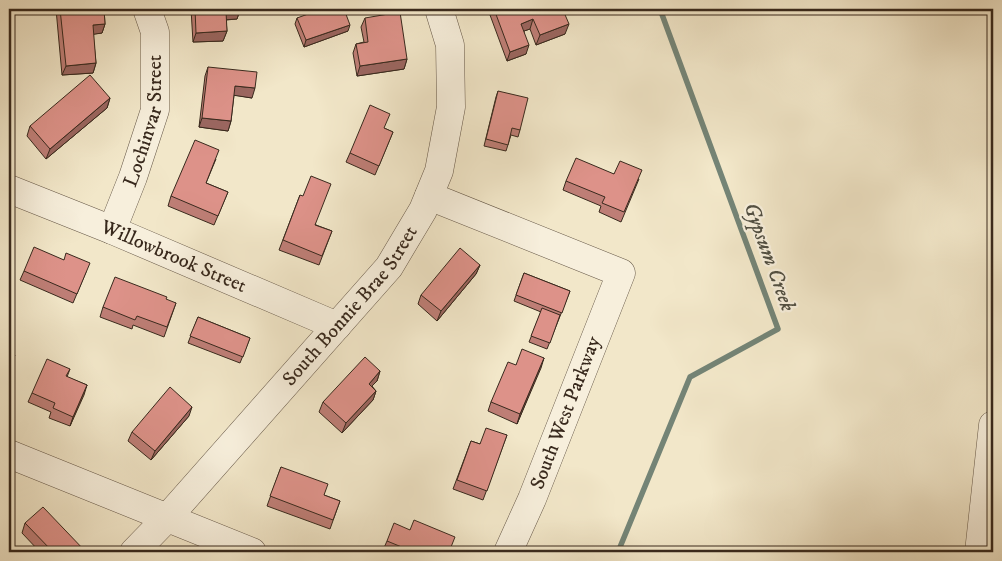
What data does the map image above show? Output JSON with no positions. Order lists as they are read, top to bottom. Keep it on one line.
{"streets":{"street":["Lochinvar Street","Willowbrook Street","South Bonnie Brae Street","South West Parkway"]},"crossings":[["Lochinvar Street","Willowbrook Street"],["Willowbrook Street","South Bonnie Brae Street"],["South Bonnie Brae Street","South West Parkway"]],"water":["Gypsum Creek"]}
